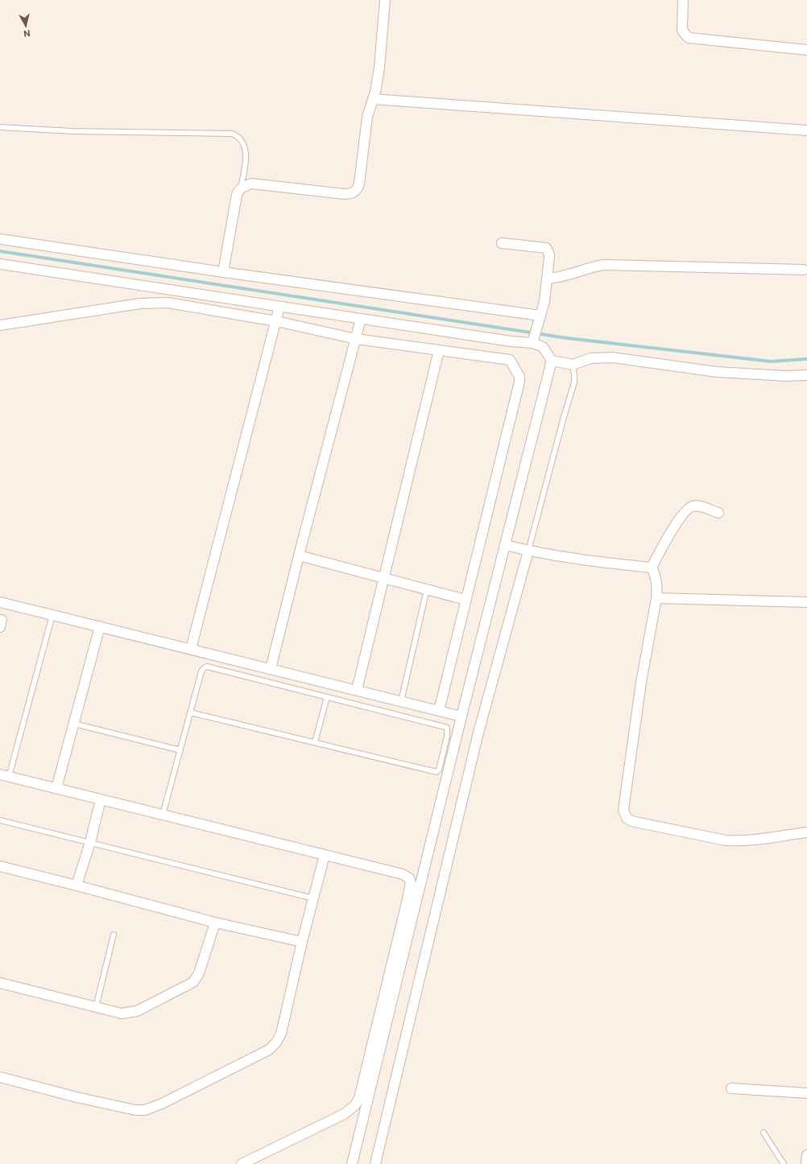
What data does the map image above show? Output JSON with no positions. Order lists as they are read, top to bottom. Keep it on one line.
{"north":"bottom"}
